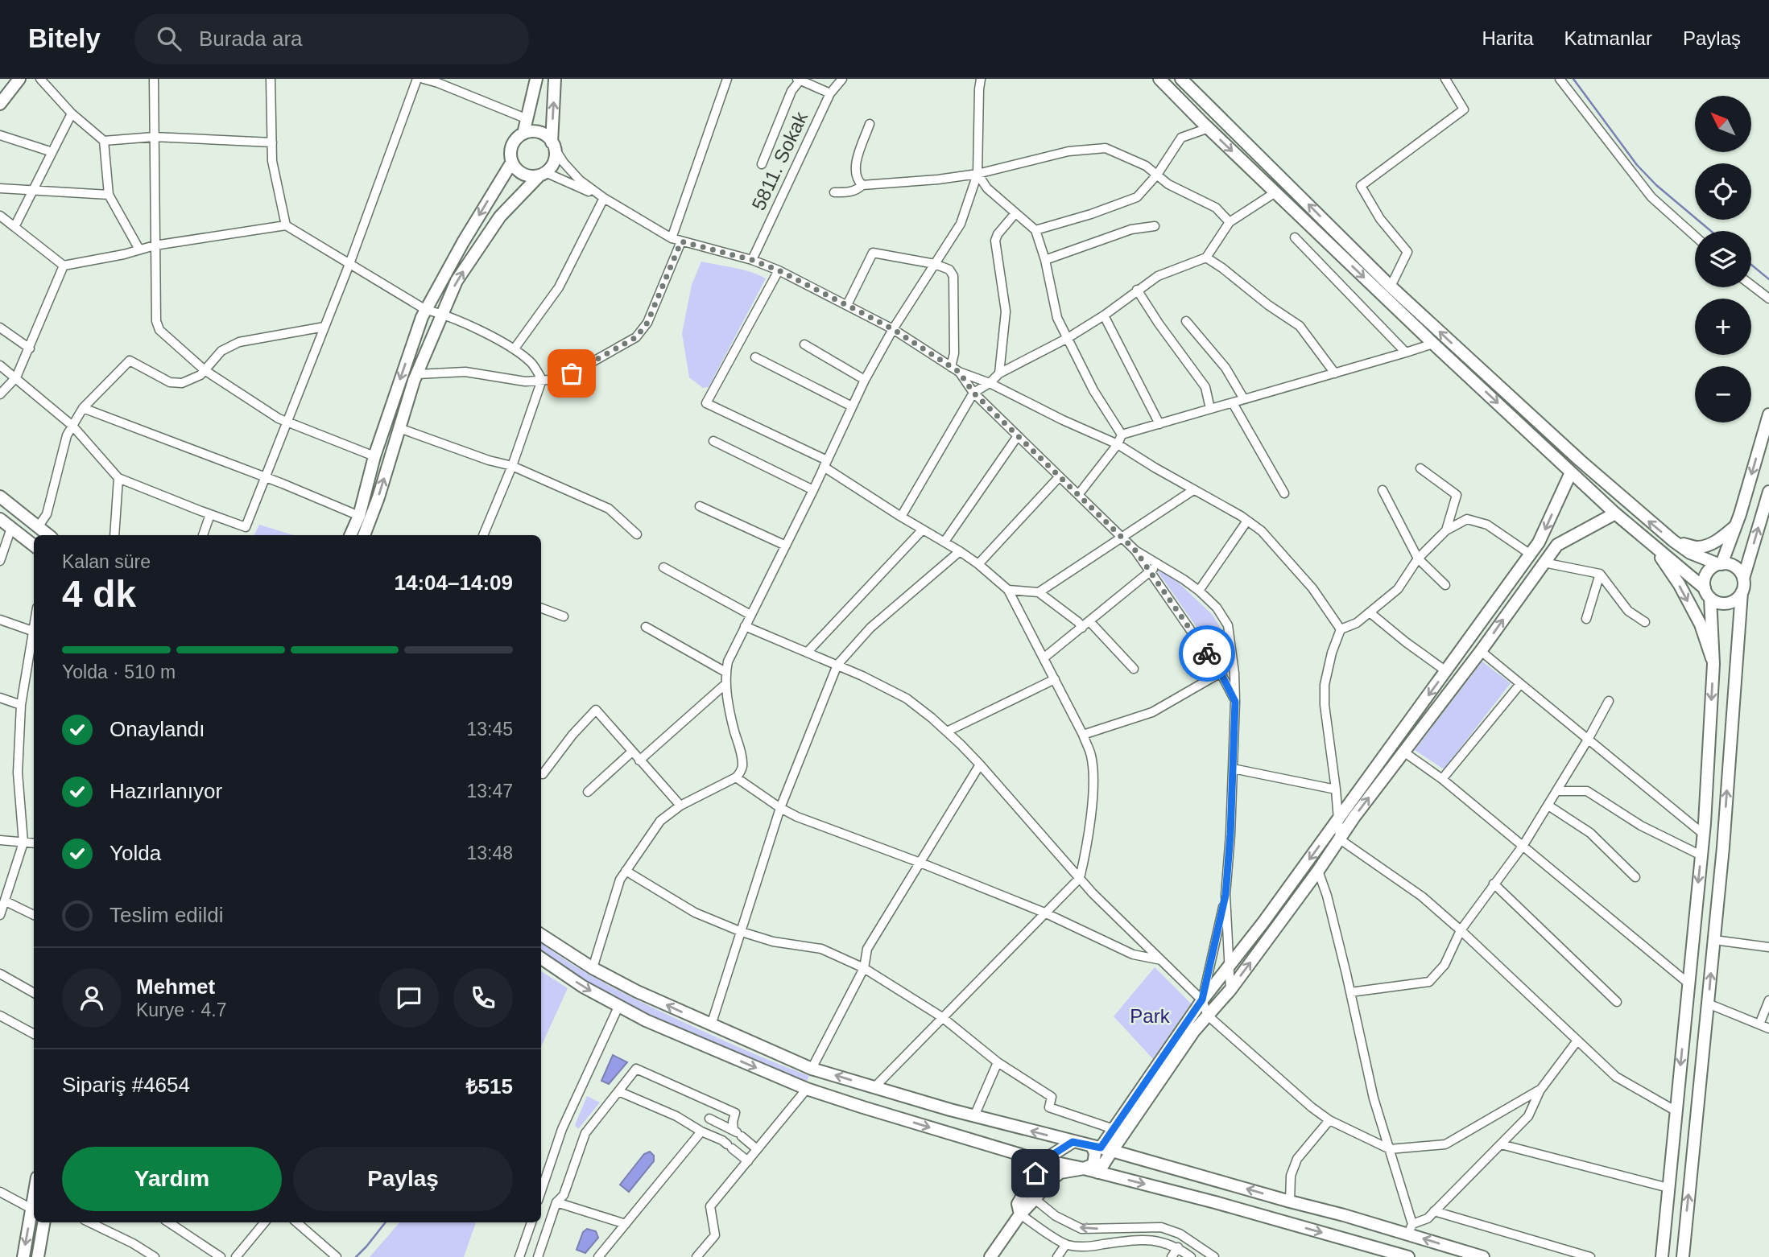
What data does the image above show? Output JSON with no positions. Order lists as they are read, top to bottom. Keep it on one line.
{"streets":{"street":["5811. Sokak"]},"parks":["Park"],"north":"top left","page":{"header":"Bitely","search":"Burada ara","nav":["Harita","Katmanlar","Paylaş"],"map_buttons":["+","−"],"heading":["4 dk","Kalan süre","14:04–14:09"],"panel":["Mehmet","Kurye · 4.7","Sipariş #4654","₺515"],"bar":"Yolda · 510 m","list":[["Onaylandı","13:45"],["Hazırlanıyor","13:47"],["Yolda","13:48"],"Teslim edildi"],"buttons":["Yardım","Paylaş"]}}
